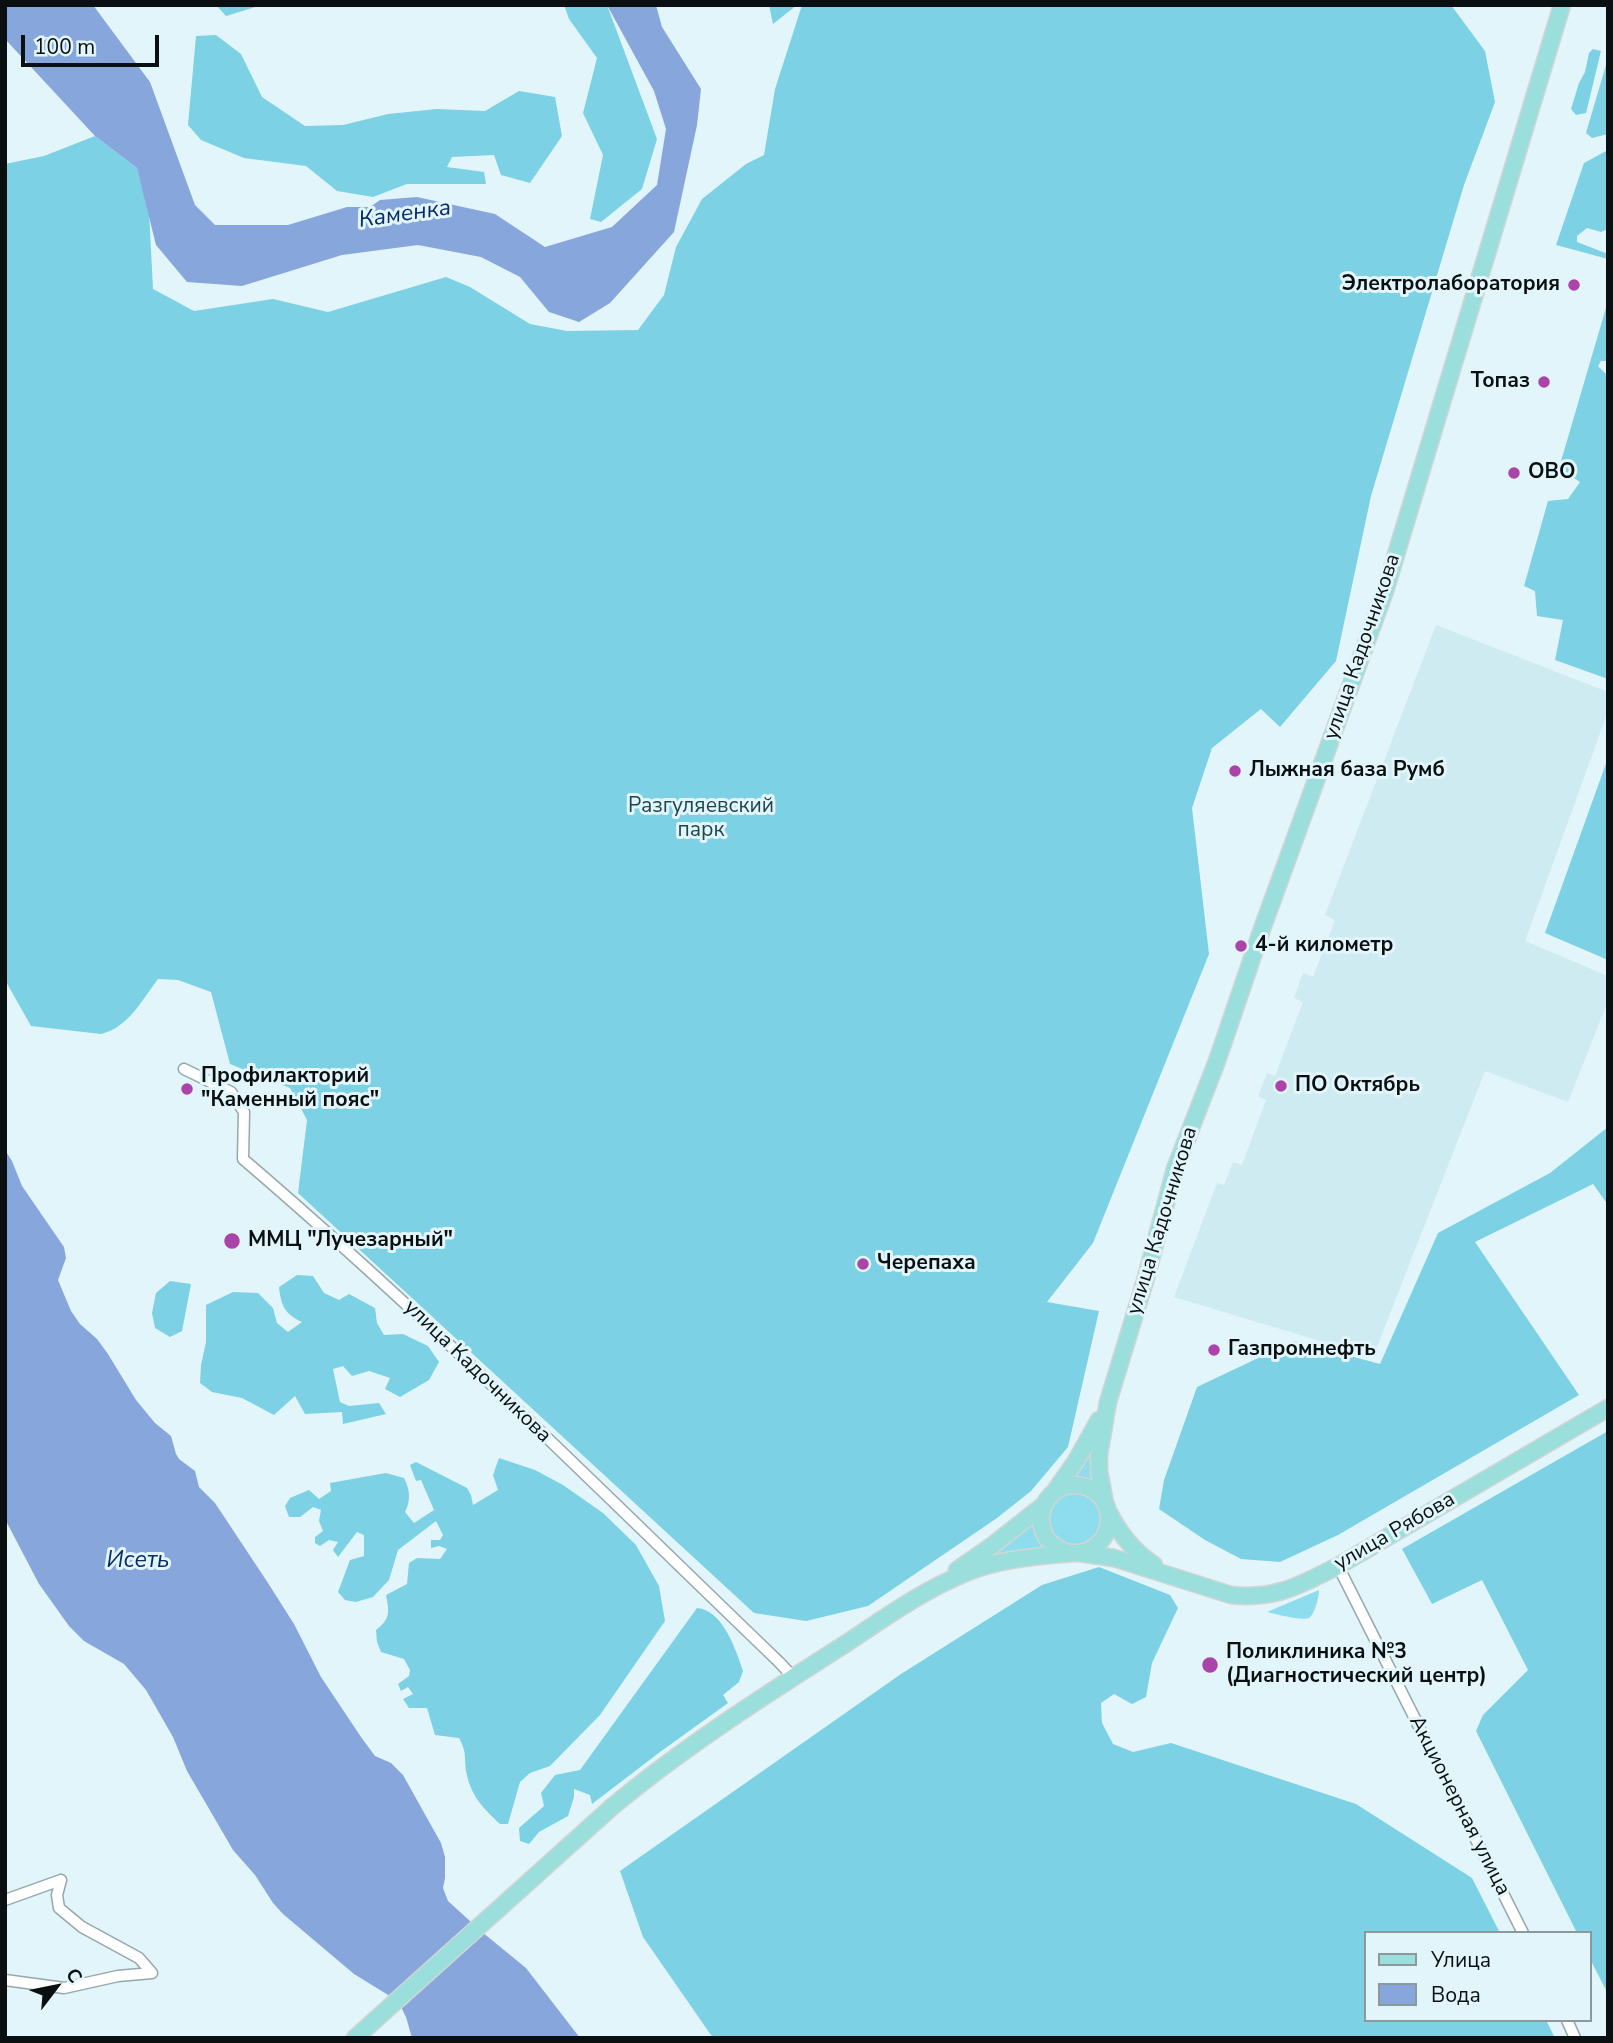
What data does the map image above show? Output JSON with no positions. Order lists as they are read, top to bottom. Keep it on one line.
{"streets":{"main road":["улица Кадочникова","улица Рябова"],"street":["Акционерная улица"]},"crossings":[["улица Рябова","Акционерная улица"]],"water":["Каменка","Исеть"],"parks":["Разгуляевский парк"],"places":["Электролаборатория","Топаз","ОВО","Лыжная база Румб","4-й километр","ПО Октябрь","Профилакторий \"Каменный пояс\"","ММЦ \"Лучезарный\"","Черепаха","Газпромнефть","Поликлиника №3 (Диагностический центр)"],"legend":["Улица","Вода"],"scale_bar":"100 m","north":"top right"}
